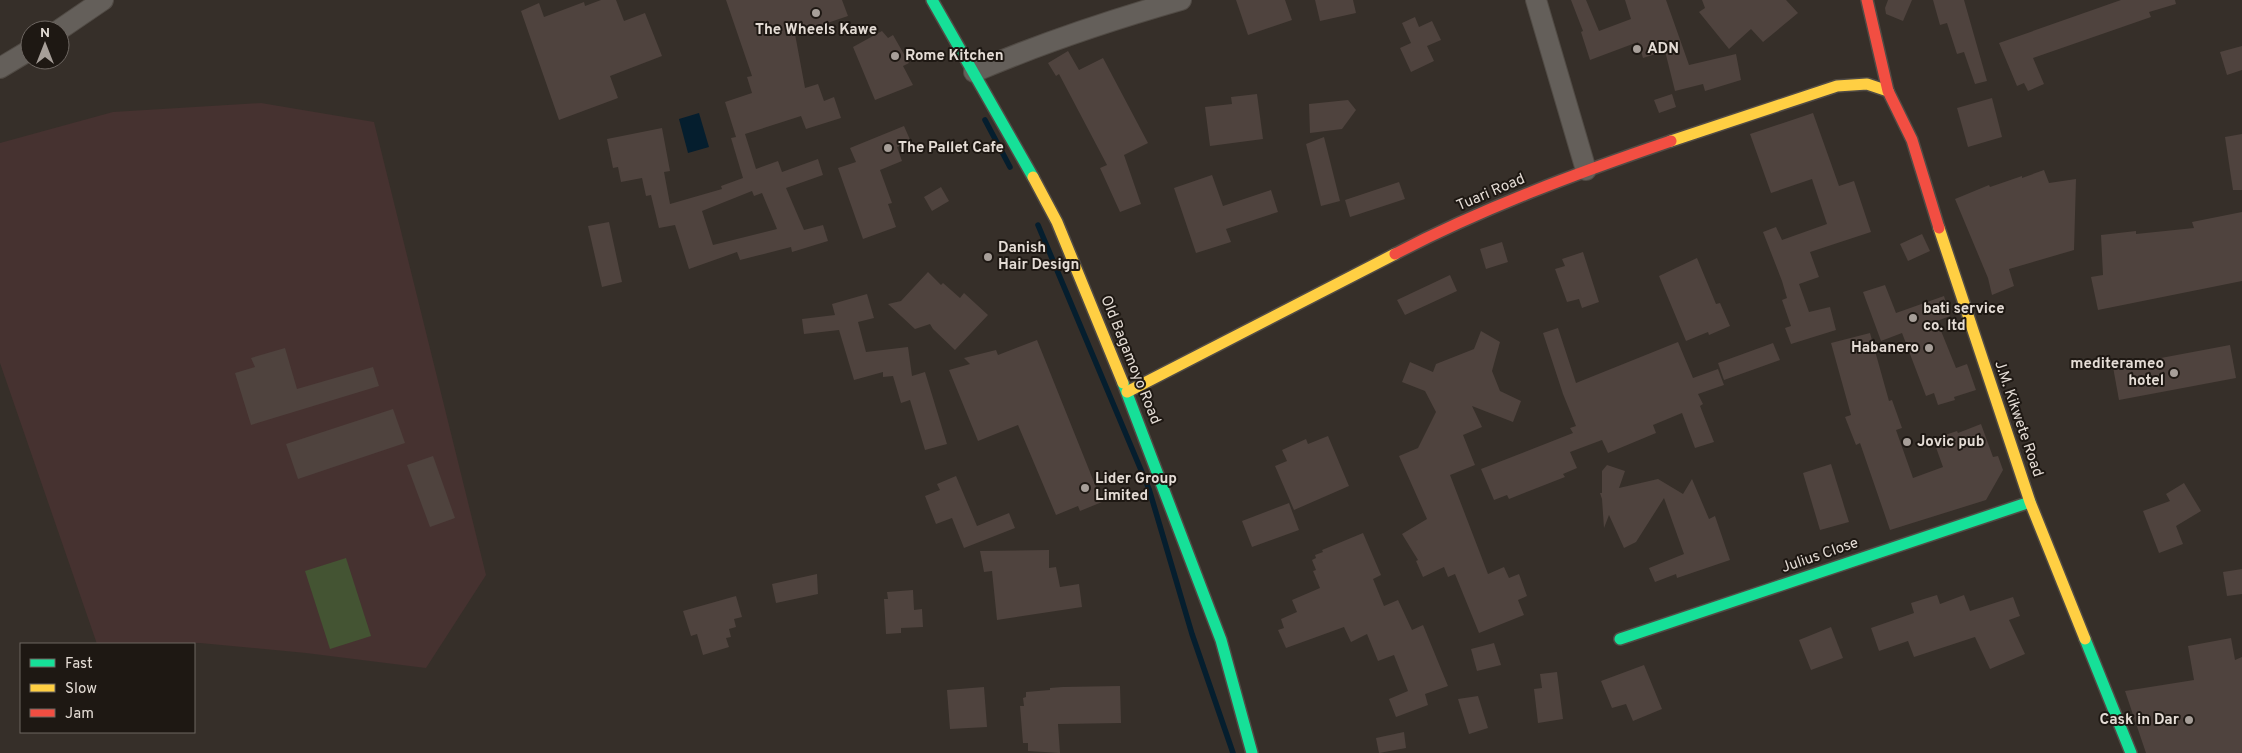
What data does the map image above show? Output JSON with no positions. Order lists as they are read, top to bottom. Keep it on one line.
{"streets":{"street":["Tuari Road","Old Bagamoyo Road","J.M. Kikwete Road","Julius Close"]},"crossings":[["Tuari Road","Old Bagamoyo Road"],["Tuari Road","J.M. Kikwete Road"],["J.M. Kikwete Road","Julius Close"]],"places":["The Wheels Kawe","ADN","Rome Kitchen","The Pallet Cafe","Danish Hair Design","bati service co. ltd","Habanero","mediterameo hotel","Jovic pub","Lider Group Limited","Cask in Dar"],"legend":["Fast","Slow","Jam"],"north":"top"}
